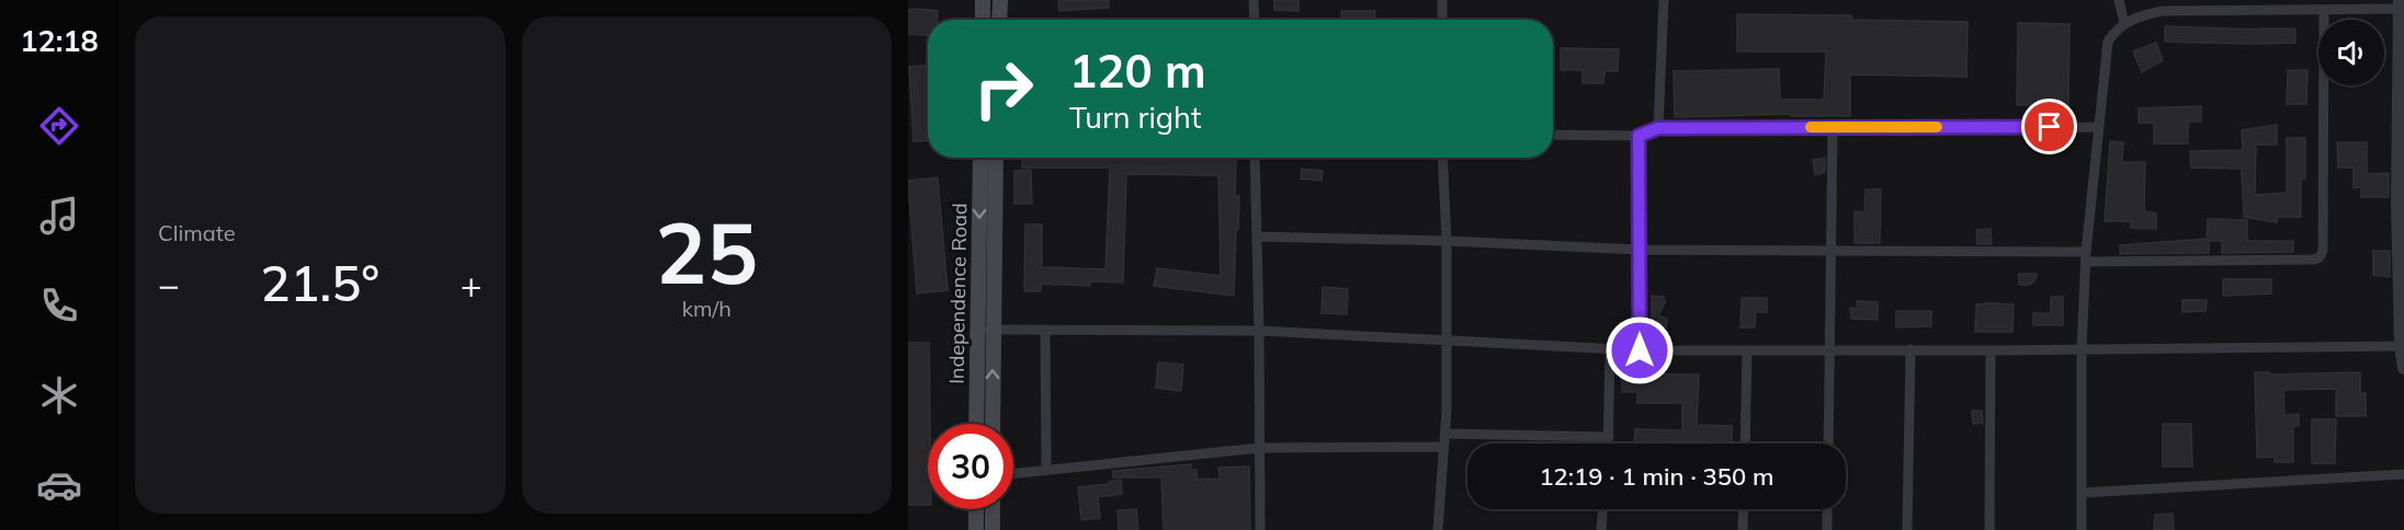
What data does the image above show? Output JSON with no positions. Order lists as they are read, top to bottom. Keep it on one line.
{"streets":{"main road":["Independence Road"]},"page":{"tabs":"12:18","tile":["Climate",["25","km/h"]],"turn":["120 m","Turn right"],"heat":["−","21.5°","+"],"limit":"30","trip":"12:19 · 1 min · 350 m"}}
